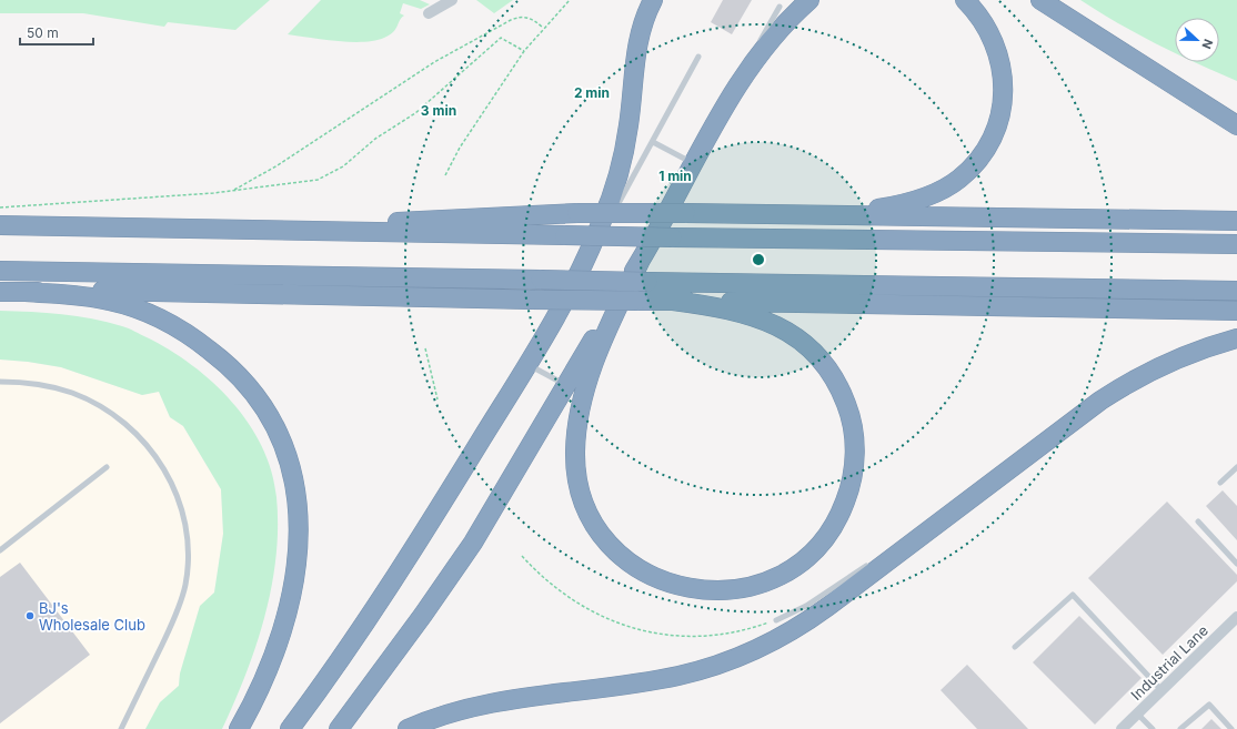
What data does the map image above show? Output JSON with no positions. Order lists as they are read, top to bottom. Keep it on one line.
{"streets":{"street":["Industrial Lane"]},"places":["BJ's Wholesale Club"],"scale_bar":"50 m","north":"right","rings":["2 min","3 min","1 min"]}
